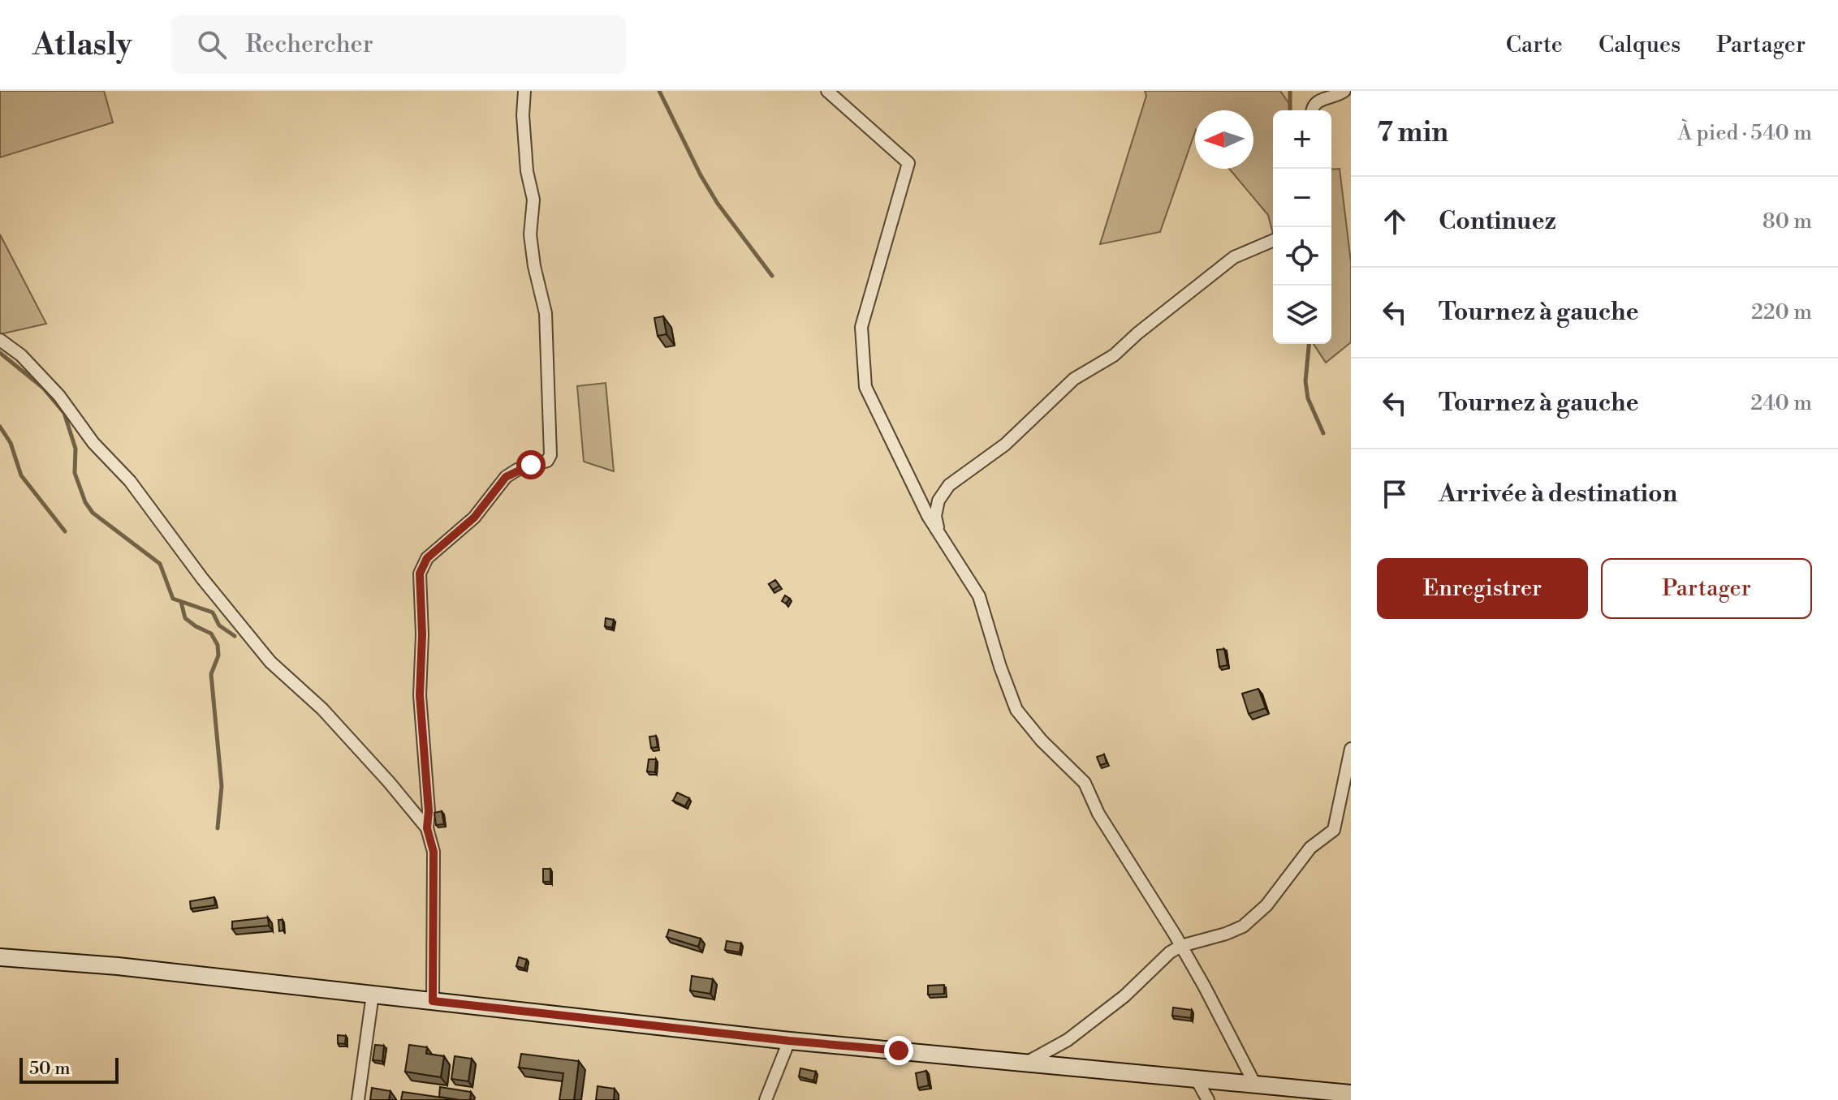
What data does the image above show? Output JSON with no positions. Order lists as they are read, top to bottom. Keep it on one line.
{"scale_bar":"50 m","north":"left","page":{"header":"Atlasly","search":"Rechercher","nav":["Carte","Calques","Partager"],"heading":["7 min","À pied · 540 m"],"map_buttons":["+","−"],"list":[["Continuez","80 m"],["Tournez à gauche","220 m"],["Tournez à gauche","240 m"],"Arrivée à destination"],"buttons":["Enregistrer","Partager"],"scale":"50 m"}}
